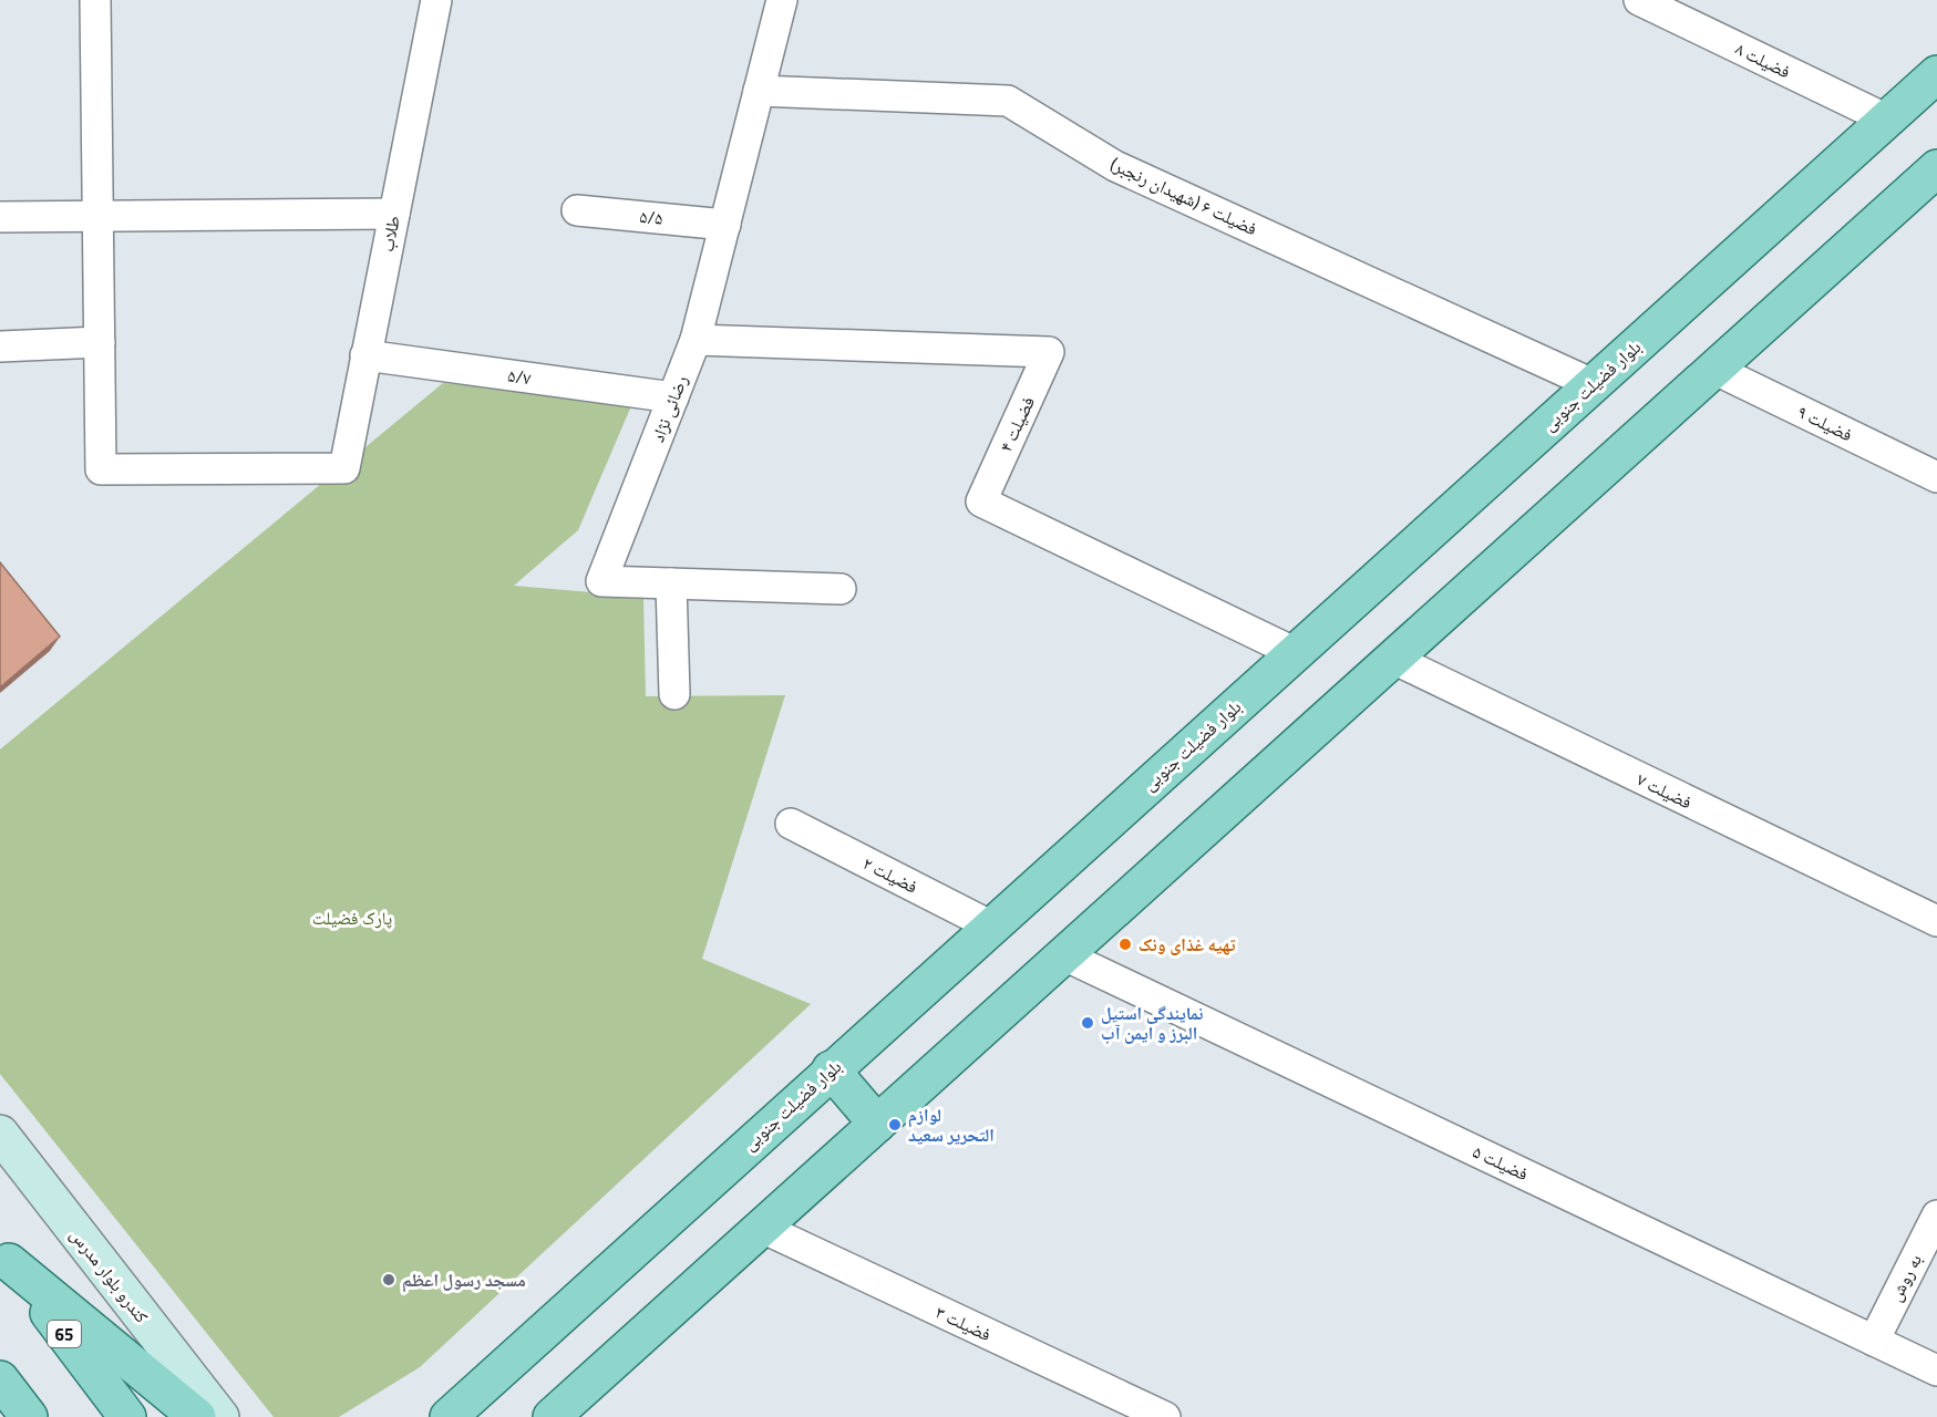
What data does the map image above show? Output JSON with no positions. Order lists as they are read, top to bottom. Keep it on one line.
{"streets":{"main road":["بلوار فضیلت جنوبی","کندرو بلوار مدرس","65"],"street":["فضیلت ۸","فضیلت ۶ (شهیدان رنجبر)","۵/۵","طلاب","۵/۷","رضائی نژاد","فضیلت ۹","فضیلت ۴","فضیلت ۷","فضیلت ۲","فضیلت ۵","به روش","فضیلت ۳"]},"crossings":[["فضیلت ۸","بلوار فضیلت جنوبی"],["فضیلت ۶ (شهیدان رنجبر)","بلوار فضیلت جنوبی"],["فضیلت ۶ (شهیدان رنجبر)","رضائی نژاد"],["۵/۵","رضائی نژاد"],["طلاب","۵/۷"],["۵/۷","رضائی نژاد"],["بلوار فضیلت جنوبی","فضیلت ۴"],["بلوار فضیلت جنوبی","فضیلت ۲"],["رضائی نژاد","فضیلت ۴"],["فضیلت ۵","به روش"]],"parks":["پارک فضیلت"],"places":["تهیه غذای ونک","نمایندگی استيل البرز و ایمن آب","لوازم التحریر سعید","مسجد رسول اعظم"]}
